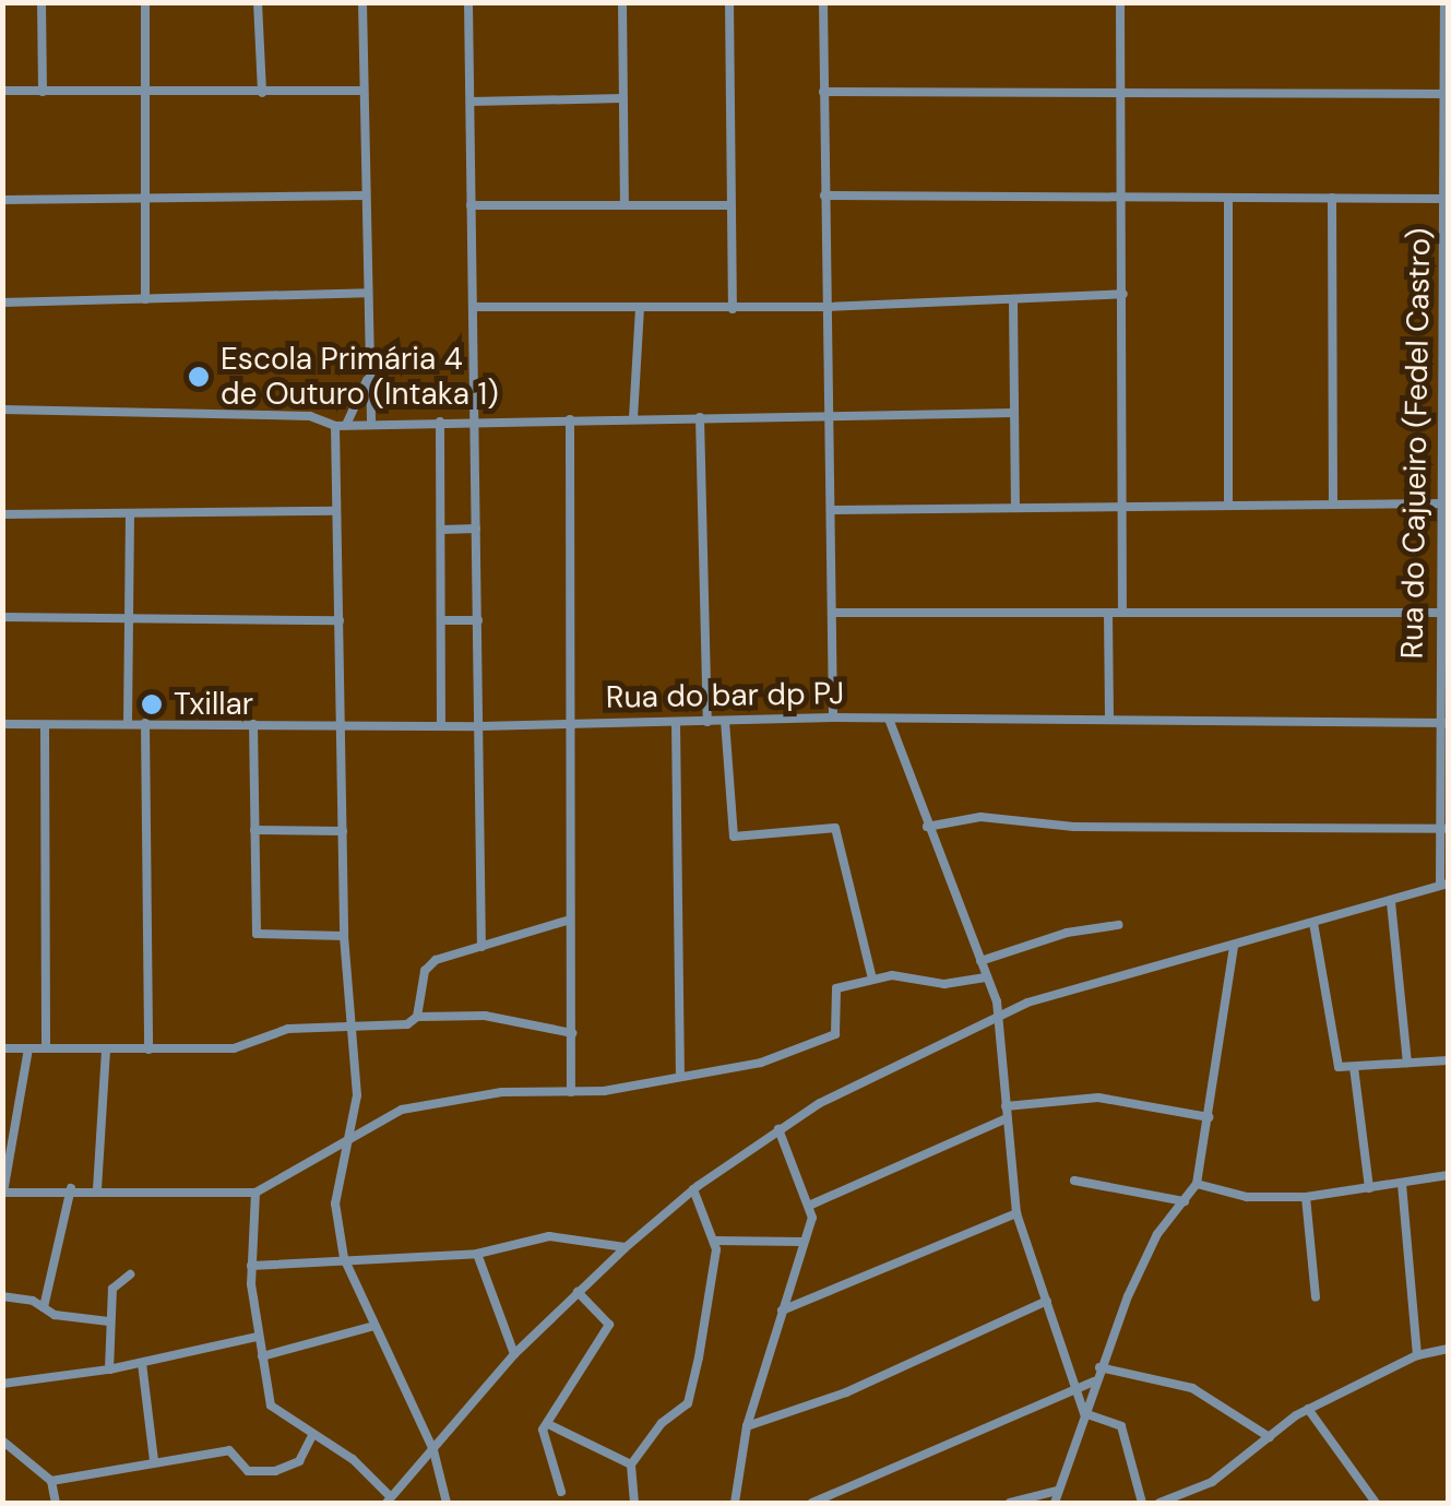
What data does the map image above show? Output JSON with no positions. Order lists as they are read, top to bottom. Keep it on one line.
{"streets":{"street":["Rua do Cajueiro (Fedel Castro)","Rua do bar dp PJ"]},"crossings":[["Rua do Cajueiro (Fedel Castro)","Rua do bar dp PJ"]],"places":["Escola Primária 4 de Outuro (Intaka 1)","Txillar"]}
